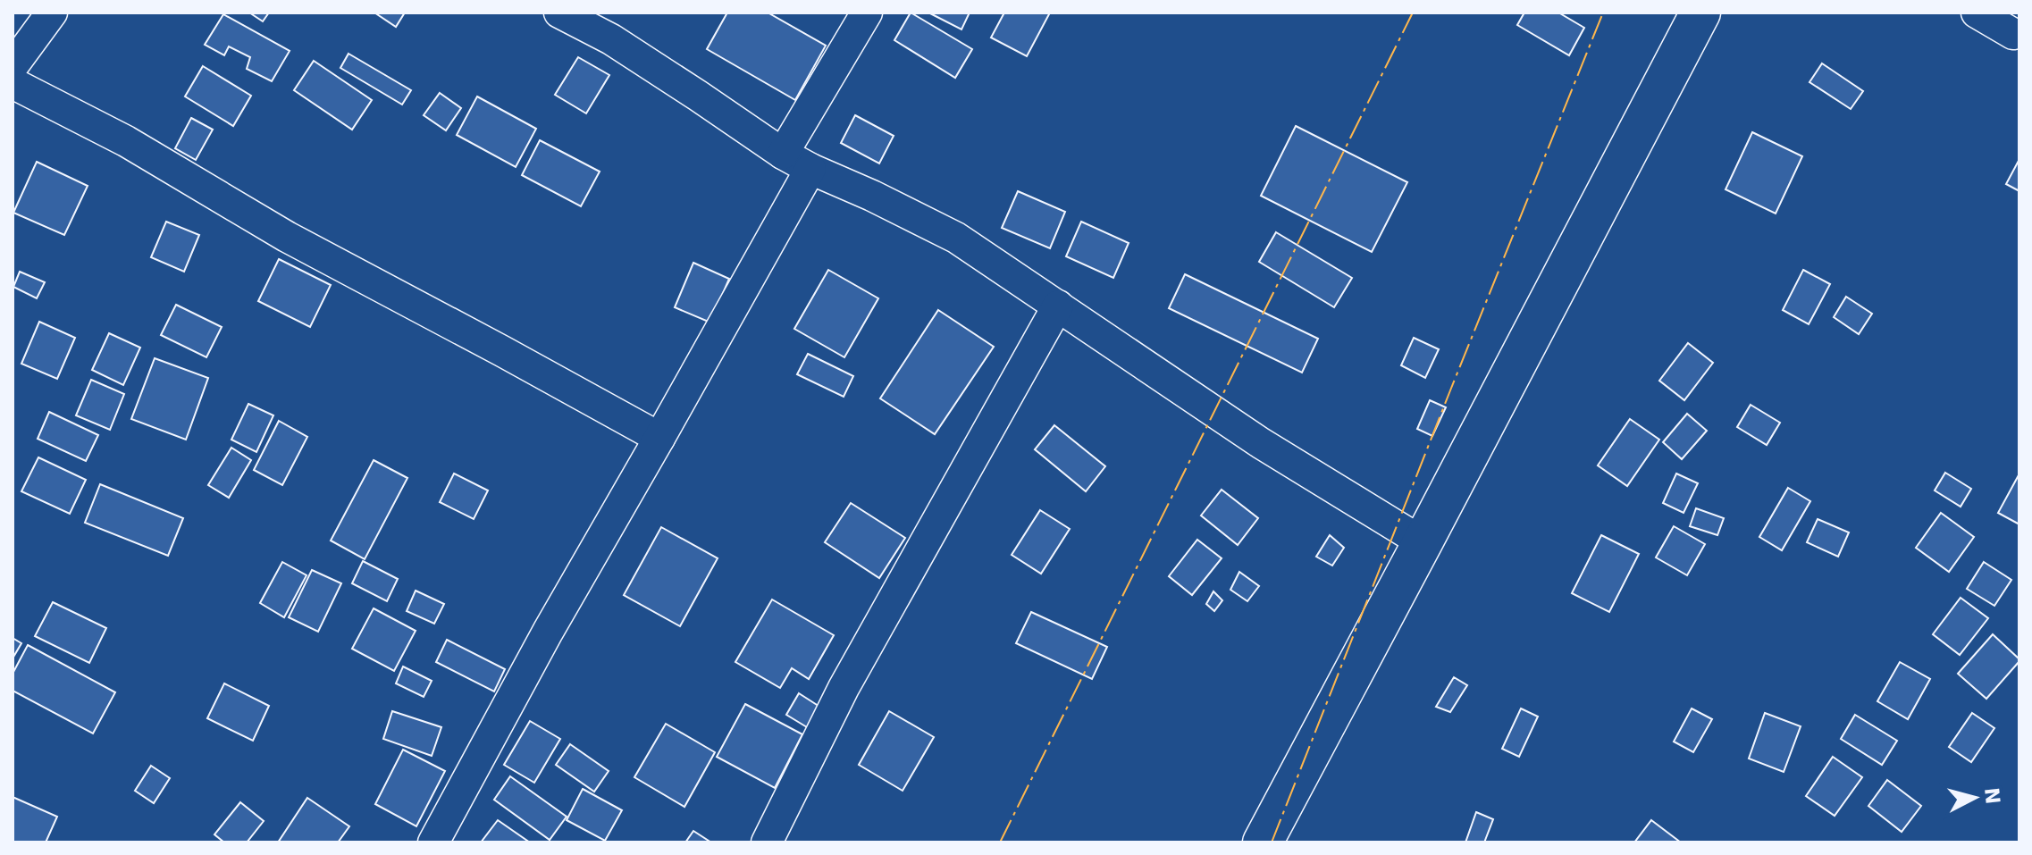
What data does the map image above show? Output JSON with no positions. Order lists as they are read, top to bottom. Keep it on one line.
{"north":"right"}
